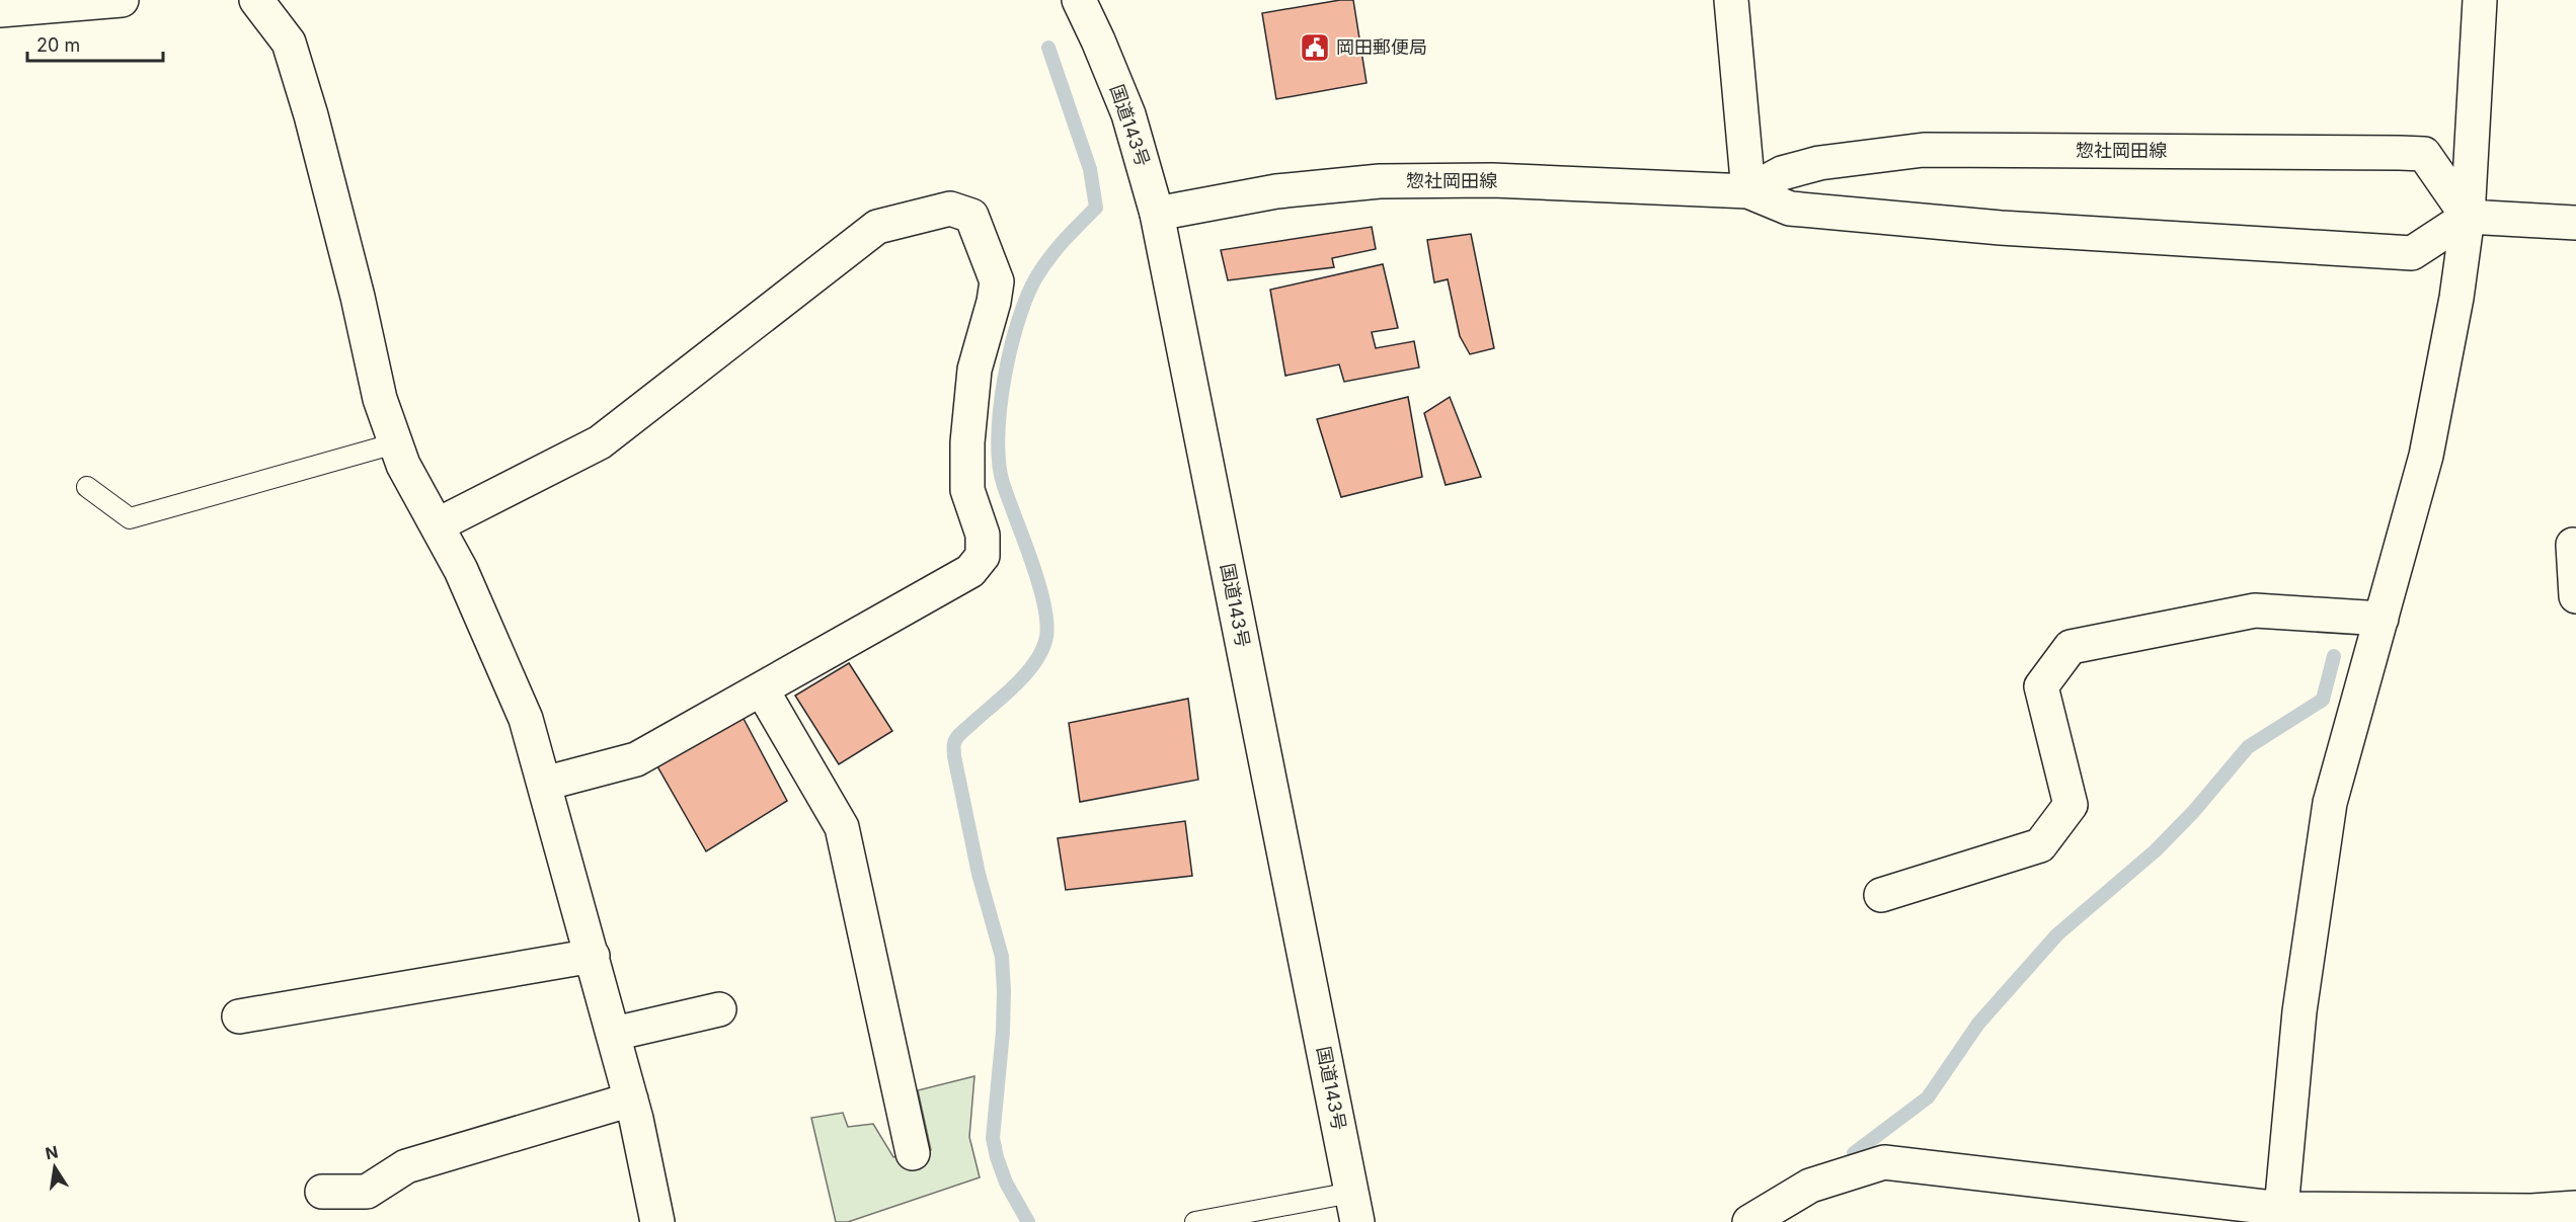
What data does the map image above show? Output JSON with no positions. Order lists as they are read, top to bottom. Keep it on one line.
{"streets":{"main road":["国道143号","惣社岡田線"]},"crossings":[["国道143号","惣社岡田線"]],"places":{"public building":["岡田郵便局"]},"scale_bar":"20 m","north":"top"}
